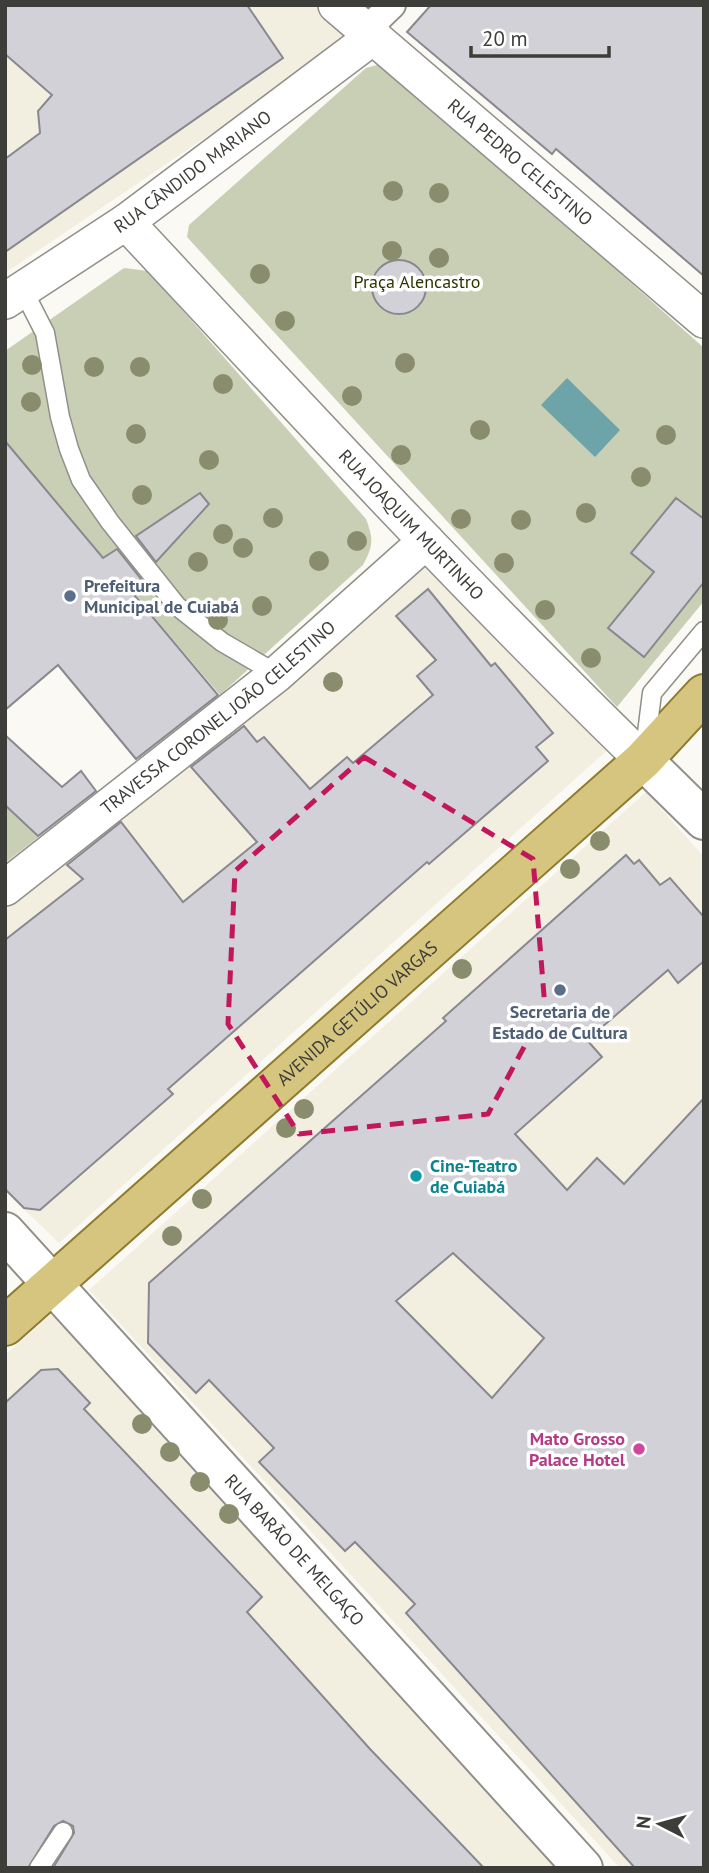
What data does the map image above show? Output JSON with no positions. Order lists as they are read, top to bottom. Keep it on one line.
{"streets":{"main road":["AVENIDA GETÚLIO VARGAS"],"street":["RUA PEDRO CELESTINO","RUA CÂNDIDO MARIANO","RUA JOAQUIM MURTINHO","TRAVESSA CORONEL JOÃO CELESTINO","RUA BARÃO DE MELGAÇO"]},"crossings":[["RUA PEDRO CELESTINO","RUA CÂNDIDO MARIANO"],["RUA CÂNDIDO MARIANO","RUA JOAQUIM MURTINHO"],["RUA JOAQUIM MURTINHO","TRAVESSA CORONEL JOÃO CELESTINO"],["RUA JOAQUIM MURTINHO","AVENIDA GETÚLIO VARGAS"],["AVENIDA GETÚLIO VARGAS","RUA BARÃO DE MELGAÇO"]],"parks":["Praça Alencastro"],"places":["Prefeitura Municipal de Cuiabá","Secretaria de Estado de Cultura","Cine-Teatro de Cuiabá","Mato Grosso Palace Hotel"],"scale_bar":"20 m","north":"left"}
